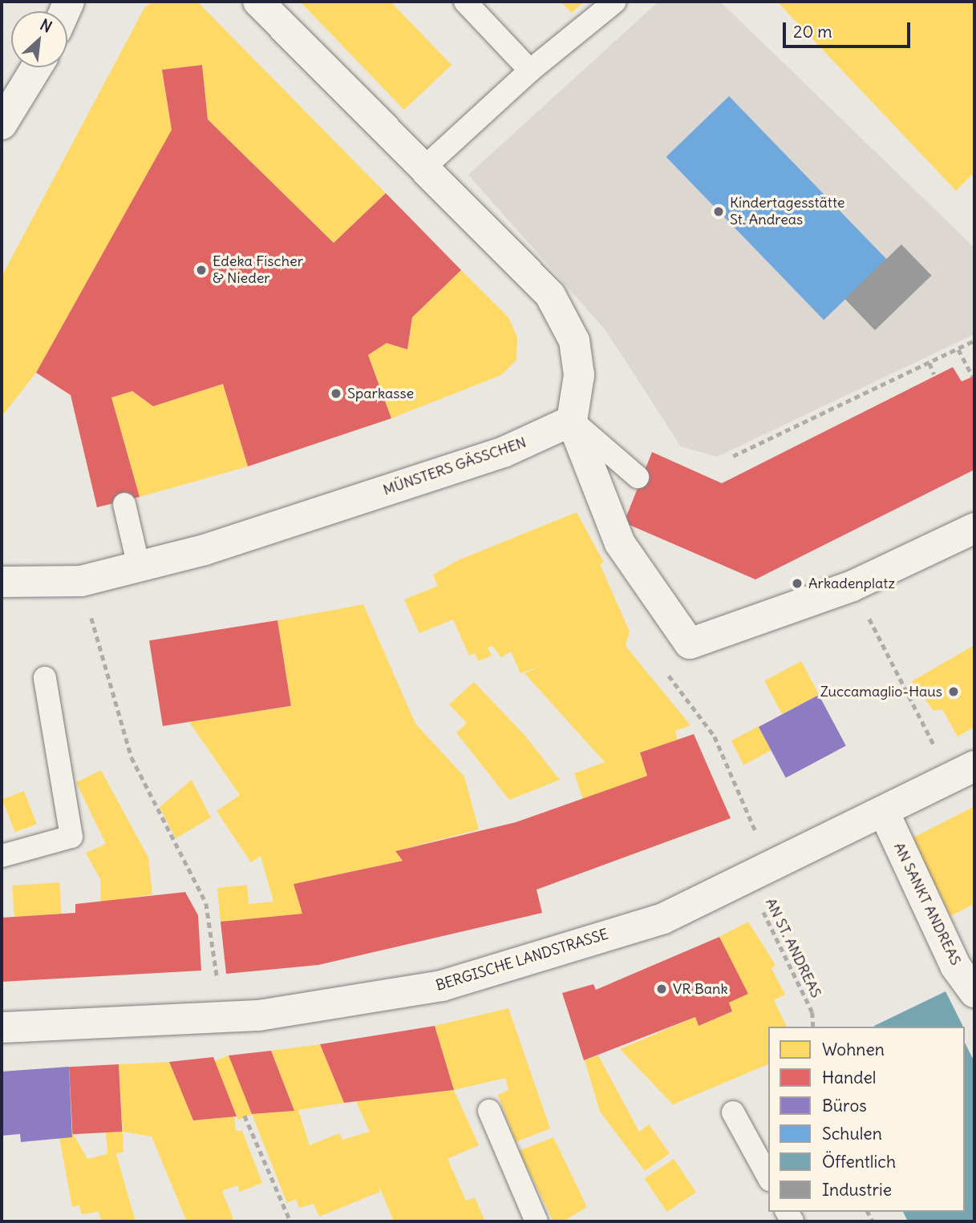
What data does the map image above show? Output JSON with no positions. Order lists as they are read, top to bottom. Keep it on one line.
{"streets":{"street":["MÜNSTERS GÄSSCHEN","AN SANKT ANDREAS","BERGISCHE LANDSTRASSE"],"path":["AN ST. ANDREAS"]},"crossings":[["AN SANKT ANDREAS","BERGISCHE LANDSTRASSE"],["AN ST. ANDREAS","BERGISCHE LANDSTRASSE"]],"places":["Kindertagesstätte St. Andreas","Edeka Fischer & Nieder","Sparkasse","Arkadenplatz","Zuccamaglio-Haus","VR Bank"],"legend":["Wohnen","Handel","Büros","Schulen","Öffentlich","Industrie"],"scale_bar":"20 m","north":"top right"}
